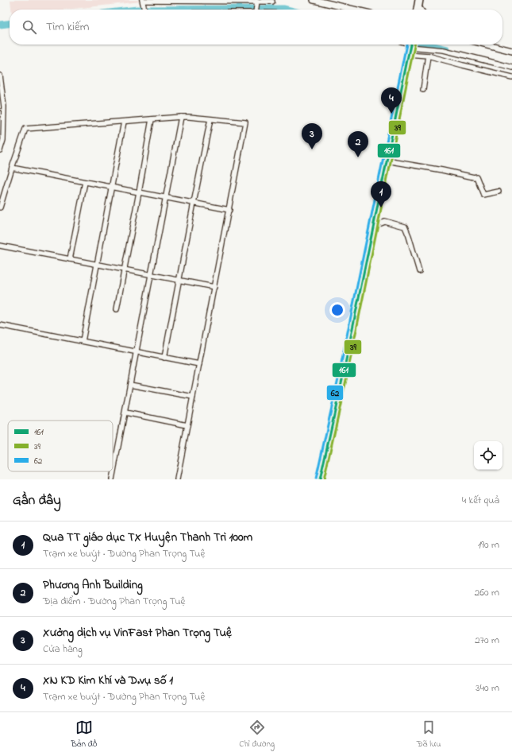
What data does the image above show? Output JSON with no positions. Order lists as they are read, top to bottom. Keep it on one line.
{"lines":["transit line 161","transit line 39","transit line 62"],"legend":["161","39","62"],"page":{"search":"Tìm kiếm","pins":["4","3","2","1"],"heading":["Gần đây","4 kết quả"],"list":[{"mark":"1","name":"Qua TT giáo dục TX Huyện Thanh Trì 100m","note":"Trạm xe buýt · Đường Phan Trọng Tuệ","value":"190 m"},{"mark":"2","name":"Phương Anh Building","note":"Địa điểm · Đường Phan Trọng Tuệ","value":"260 m"},{"mark":"3","name":"Xưởng dịch vụ VinFast Phan Trọng Tuệ","note":"Cửa hàng","value":"270 m"},{"mark":"4","name":"XN KD Kim Khí và D.vụ số 1","note":"Trạm xe buýt · Đường Phan Trọng Tuệ","value":"340 m"}],"nav":["Bản đồ","Chỉ đường","Đã lưu"]}}
